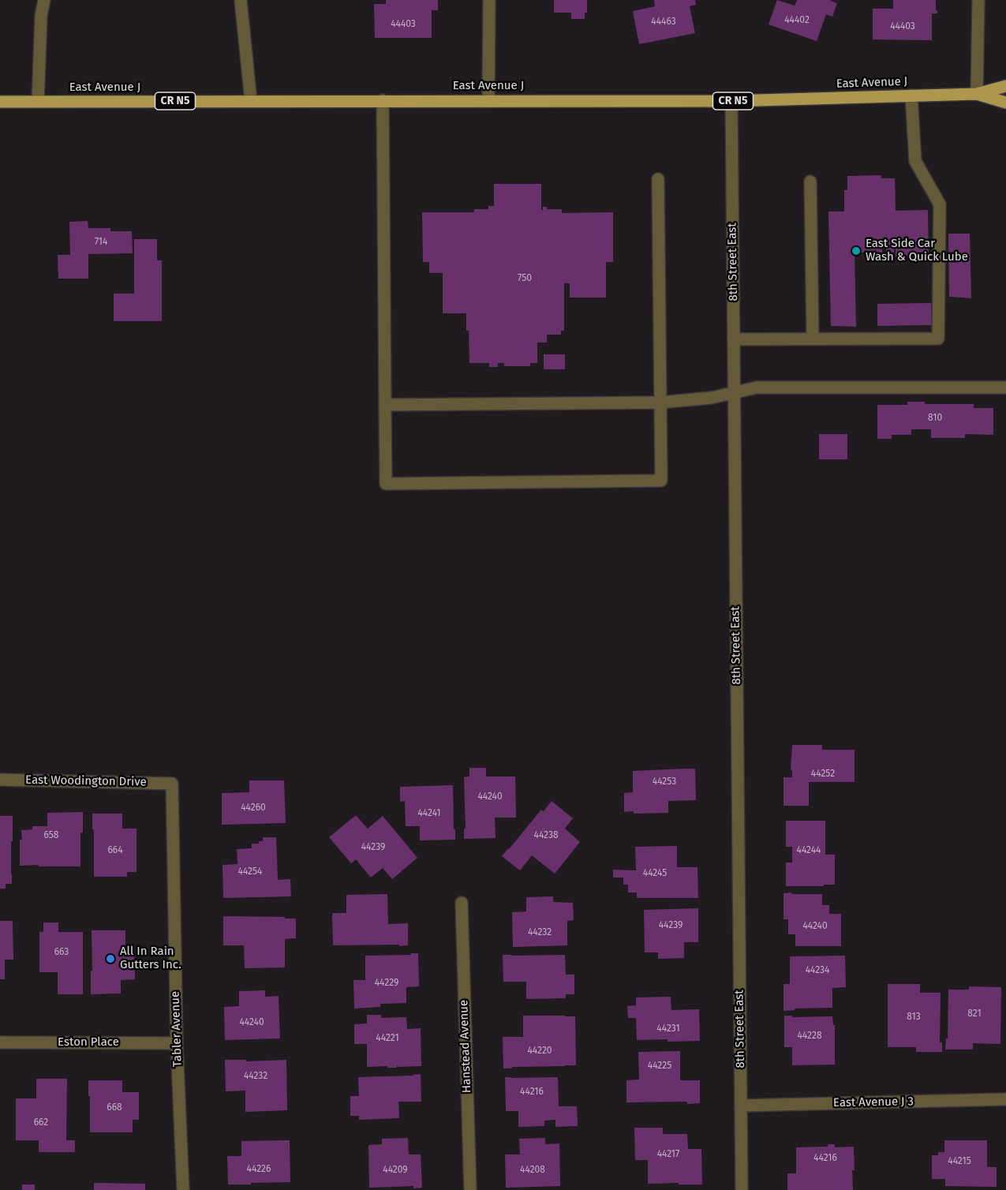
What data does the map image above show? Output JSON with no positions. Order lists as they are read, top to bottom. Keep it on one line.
{"streets":{"main road":["East Avenue J","CR N5"],"street":["8th Street East","East Woodington Drive","Tabler Avenue","Eston Place","Hanstead Avenue","East Avenue J 3"]},"crossings":[["East Avenue J","8th Street East"],["8th Street East","East Avenue J 3"],["East Woodington Drive","Tabler Avenue"],["Tabler Avenue","Eston Place"]],"places":["East Side Car Wash & Quick Lube","All In Rain Gutters Inc."],"house_numbers":["44402","44463","44403","44403","714","750","810","44252","44253","44240","44260","44241","658","44238","44239","664","44244","44254","44245","44239","44240","44232","663","44234","44229","821","813","44240","44231","44228","44221","44220","44225","44232","44216","668","662","44217","44216","44215","44226","44209","44208"]}
